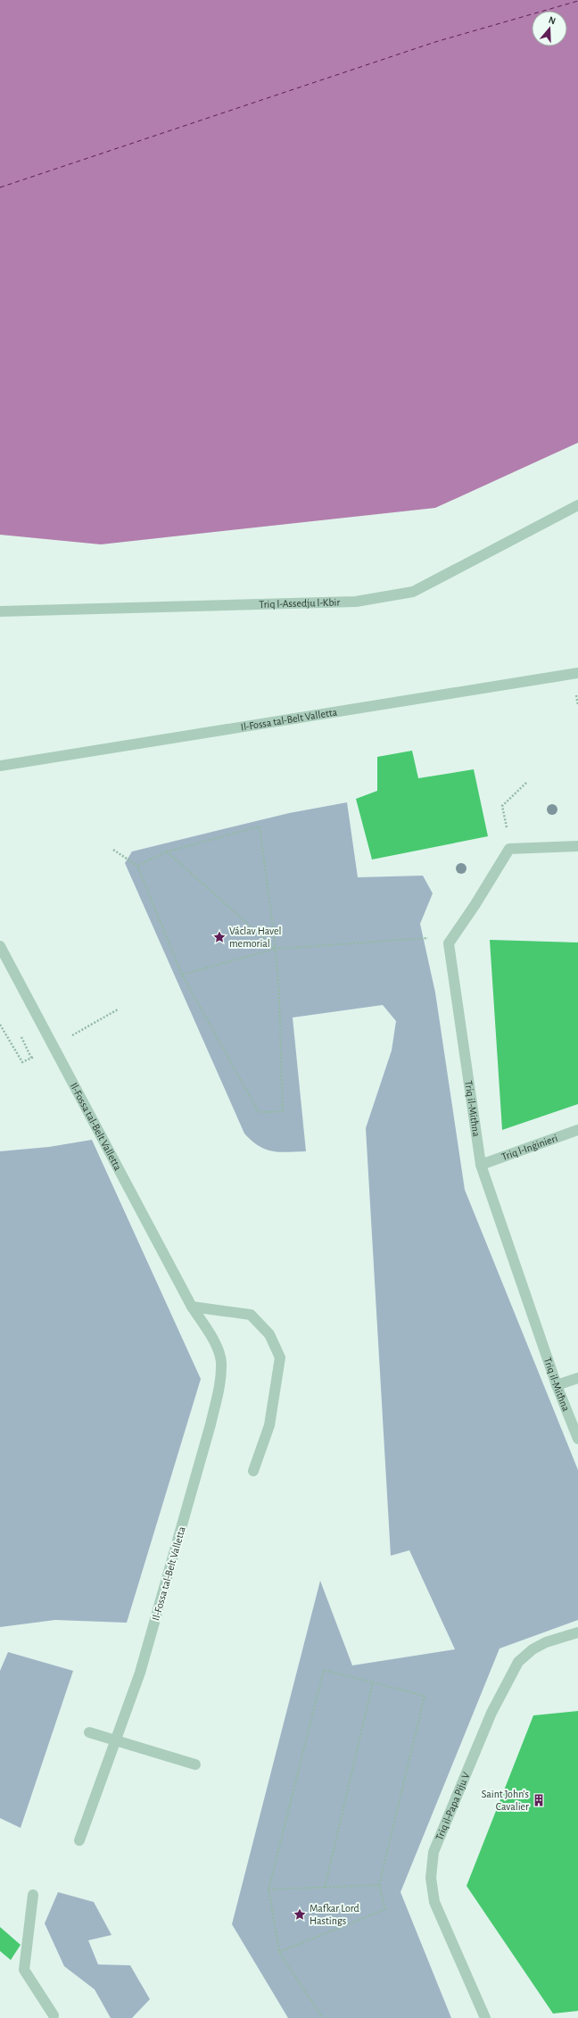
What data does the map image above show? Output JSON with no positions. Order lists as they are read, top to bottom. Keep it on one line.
{"streets":{"street":["Triq l-Assedju l-Kbir","Il-Fossa tal-Belt Valletta","Triq il-Mitħna","Triq l-Inġinieri","Triq il-Papa Piju V"]},"crossings":[["Triq il-Mitħna","Triq l-Inġinieri"]],"places":{"place":["Václav Havel memorial","Mafkar Lord Hastings"],"building":["Saint John's Cavalier"]},"north":"top"}
